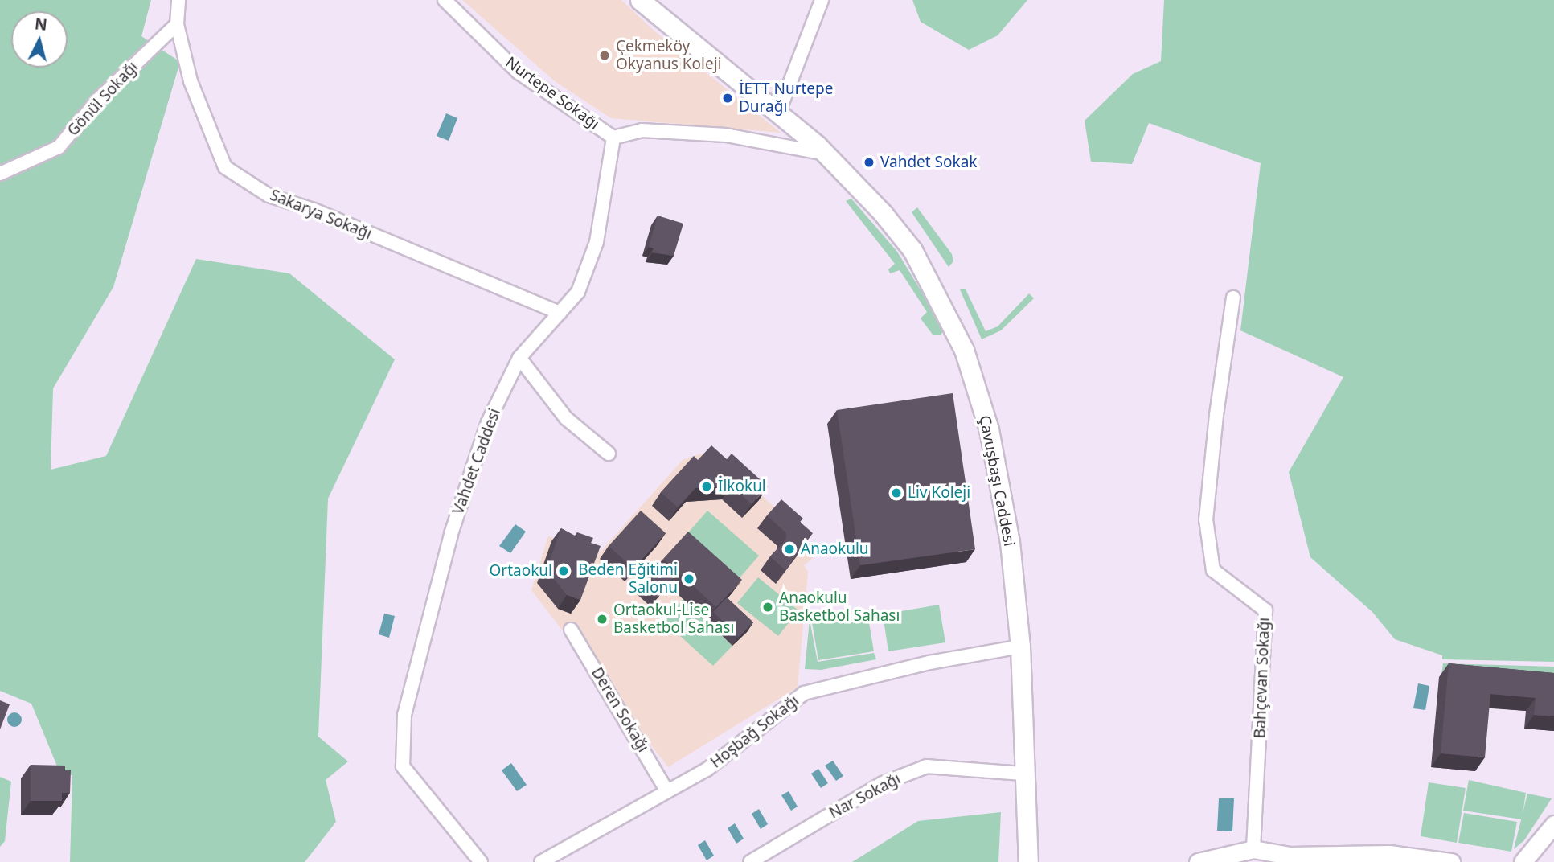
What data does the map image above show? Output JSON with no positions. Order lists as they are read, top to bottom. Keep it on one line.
{"streets":{"main road":["Çavuşbaşı Caddesi"],"street":["Nurtepe Sokağı","Gönül Sokağı","Sakarya Sokağı","Vahdet Caddesi","Bahçevan Sokağı","Deren Sokağı","Hoşbağ Sokağı","Nar Sokağı"]},"crossings":[["Nurtepe Sokağı","Vahdet Caddesi"],["Gönül Sokağı","Sakarya Sokağı"],["Sakarya Sokağı","Vahdet Caddesi"],["Çavuşbaşı Caddesi","Hoşbağ Sokağı"],["Çavuşbaşı Caddesi","Nar Sokağı"],["Deren Sokağı","Hoşbağ Sokağı"]],"places":["Çekmeköy Okyanus Koleji","İETT Nurtepe Durağı","Vahdet Sokak","İlkokul","Liv Koleji","Anaokulu","Ortaokul","Beden Eğitimi Salonu","Anaokulu Basketbol Sahası","Ortaokul-Lise Basketbol Sahası"],"north":"top"}
